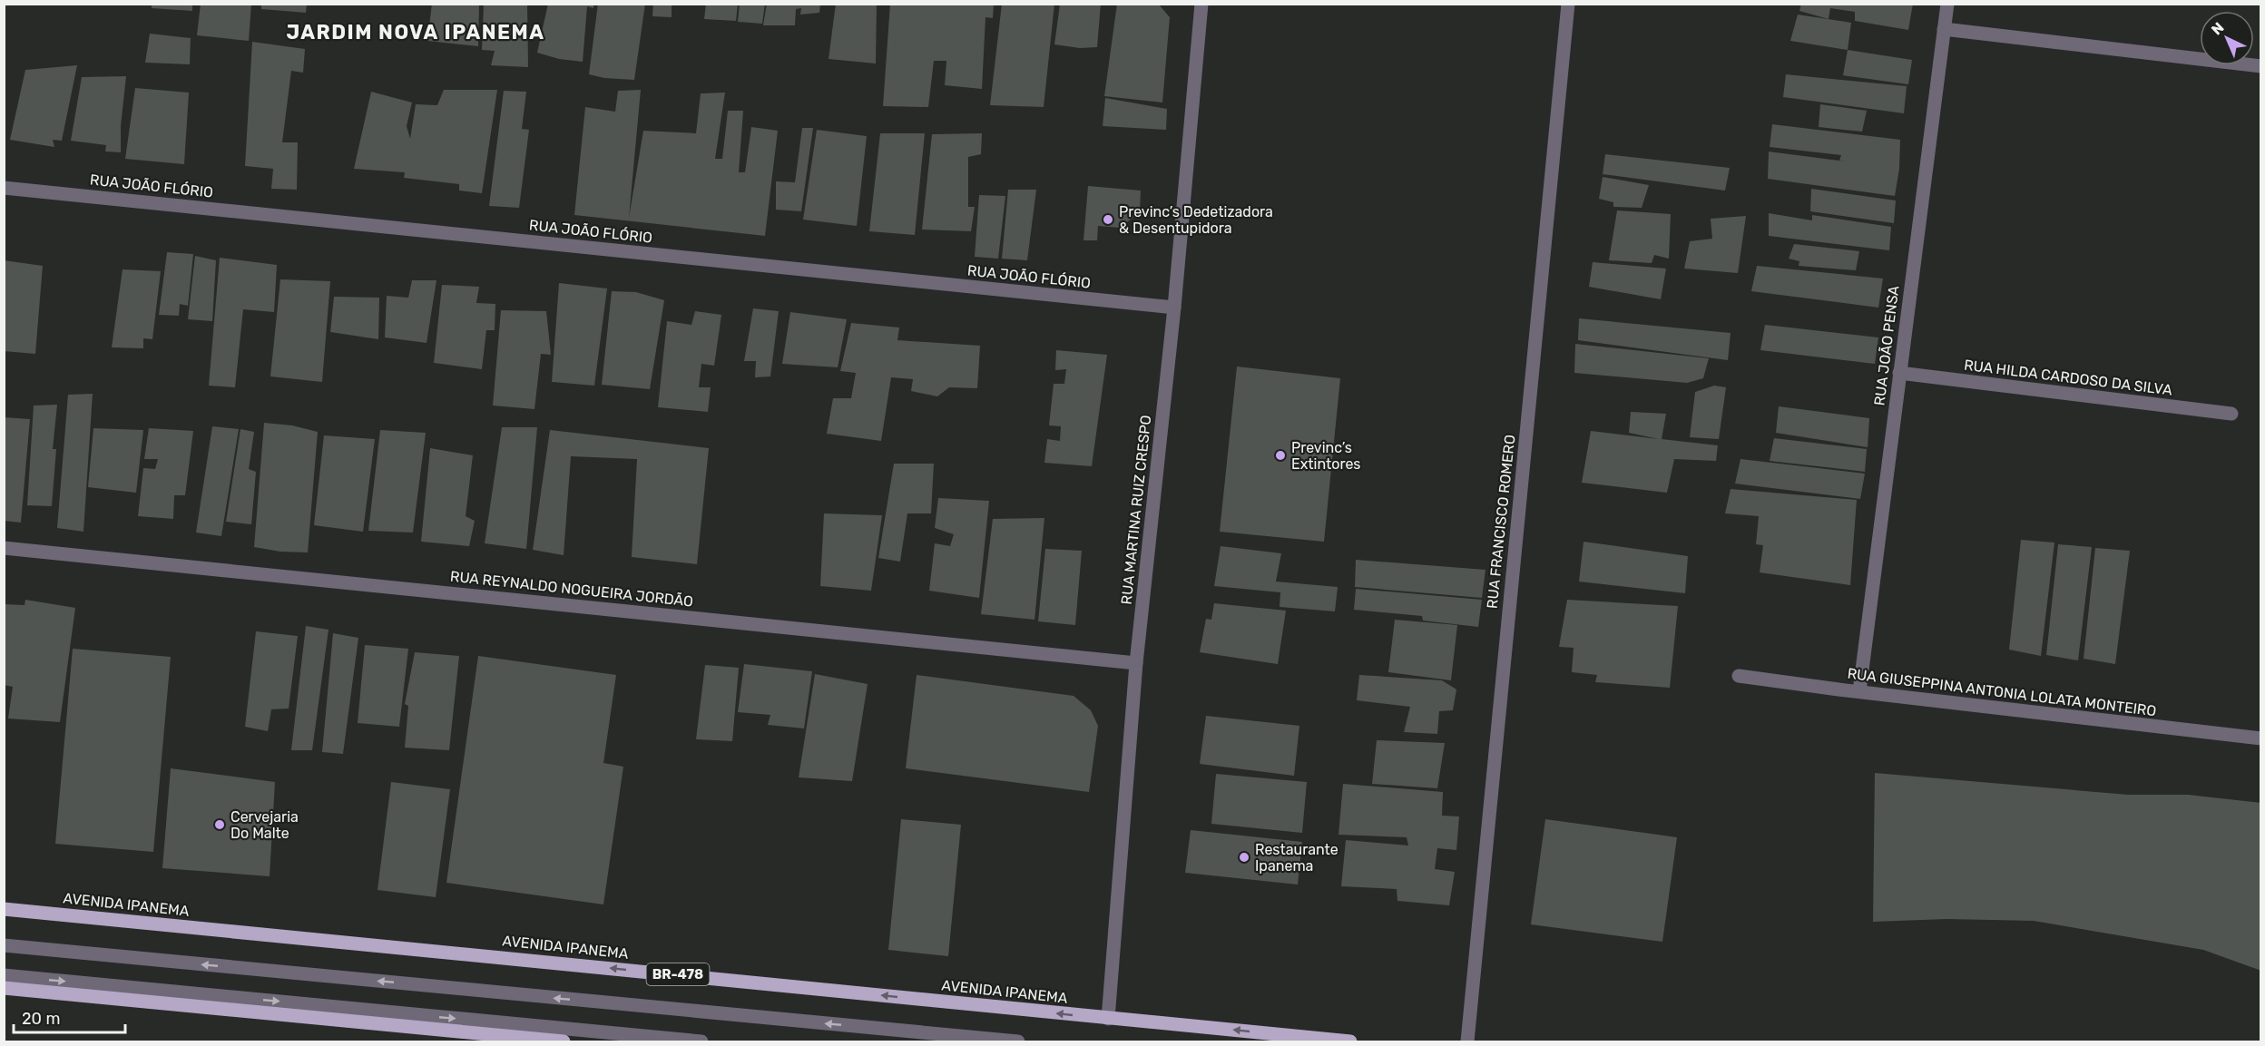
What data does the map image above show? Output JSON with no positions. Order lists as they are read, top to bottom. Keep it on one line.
{"streets":{"main road":["AVENIDA IPANEMA","BR-478"],"street":["RUA JOÃO FLÓRIO","RUA JOÃO PENSA","RUA HILDA CARDOSO DA SILVA","RUA MARTINA RUIZ CRESPO","RUA FRANCISCO ROMERO","RUA REYNALDO NOGUEIRA JORDÃO","RUA GIUSEPPINA ANTONIA LOLATA MONTEIRO"]},"crossings":[["RUA JOÃO FLÓRIO","RUA MARTINA RUIZ CRESPO"],["RUA JOÃO PENSA","RUA HILDA CARDOSO DA SILVA"],["RUA JOÃO PENSA","RUA GIUSEPPINA ANTONIA LOLATA MONTEIRO"],["RUA MARTINA RUIZ CRESPO","RUA REYNALDO NOGUEIRA JORDÃO"],["RUA MARTINA RUIZ CRESPO","AVENIDA IPANEMA"]],"districts":["JARDIM NOVA IPANEMA"],"places":["Previnc’s Dedetizadora & Desentupidora","Previnc’s Extintores","Cervejaria Do Malte","Restaurante Ipanema"],"scale_bar":"20 m","north":"top left"}
